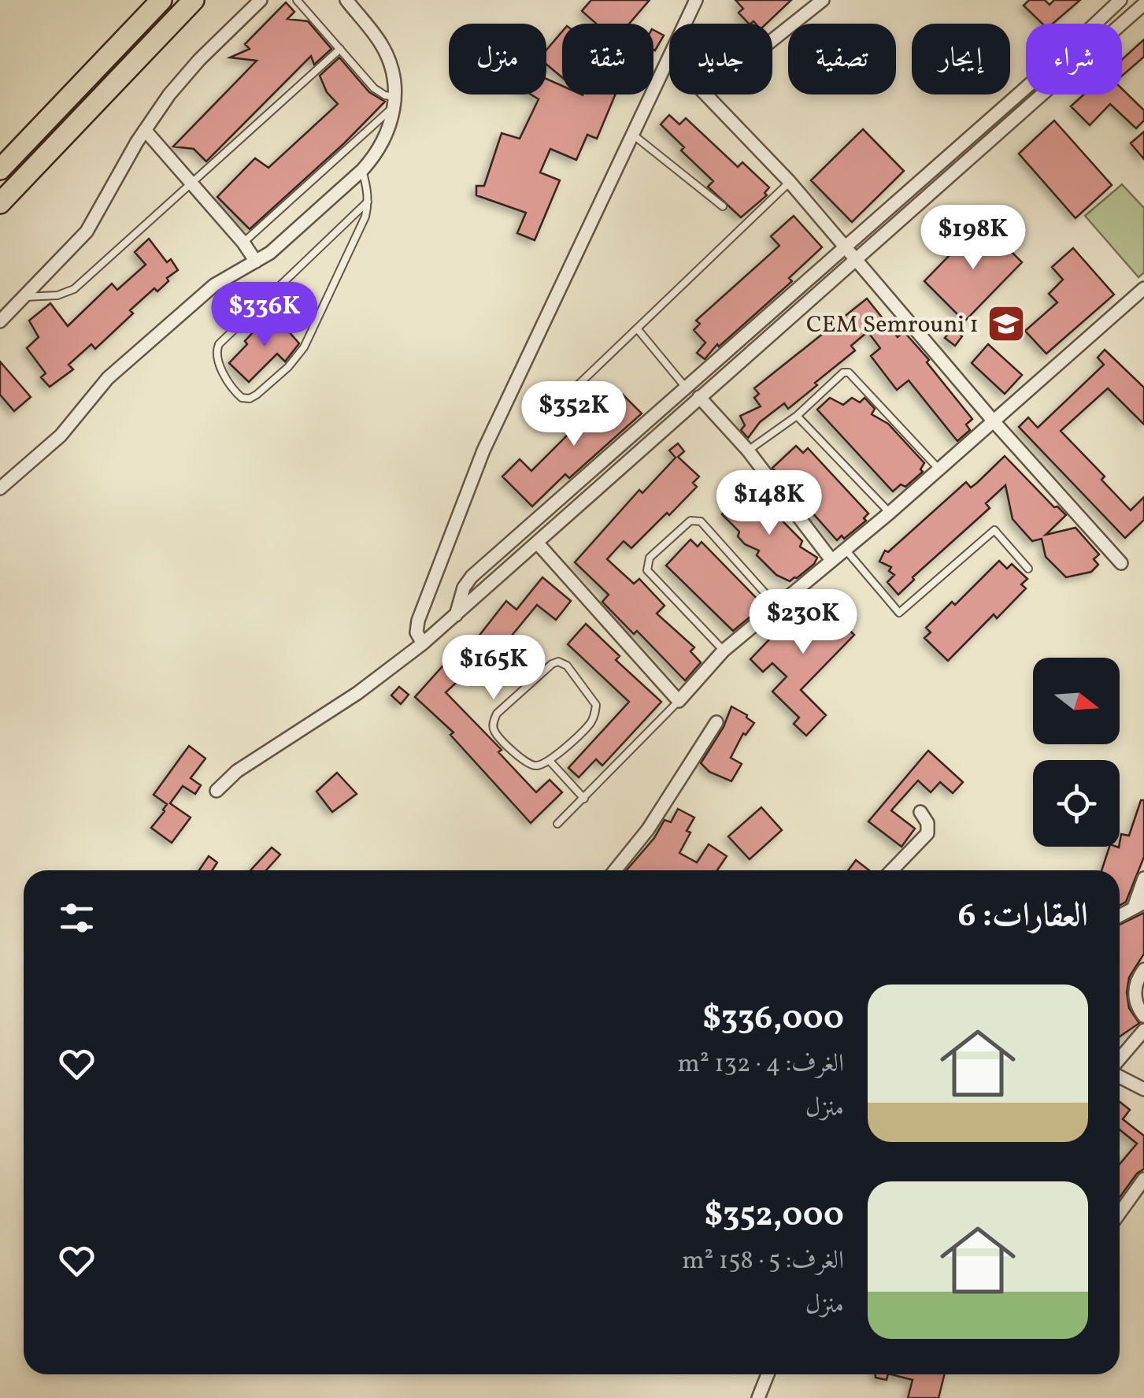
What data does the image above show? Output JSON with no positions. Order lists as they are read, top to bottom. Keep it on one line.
{"places":{"school or university":["CEM Semrouni 1"]},"north":"right","page":{"chip":["شراء","إيجار","تصفية","جديد","شقة","منزل"],"price":["$198K","$336K","$352K","$148K","$230K","$165K"],"heading":"العقارات: 6","list":[{"name":"$336,000","note":"الغرف: 4 · 132 m² · منزل"},{"name":"$352,000","note":"الغرف: 5 · 158 m² · منزل"}]}}
